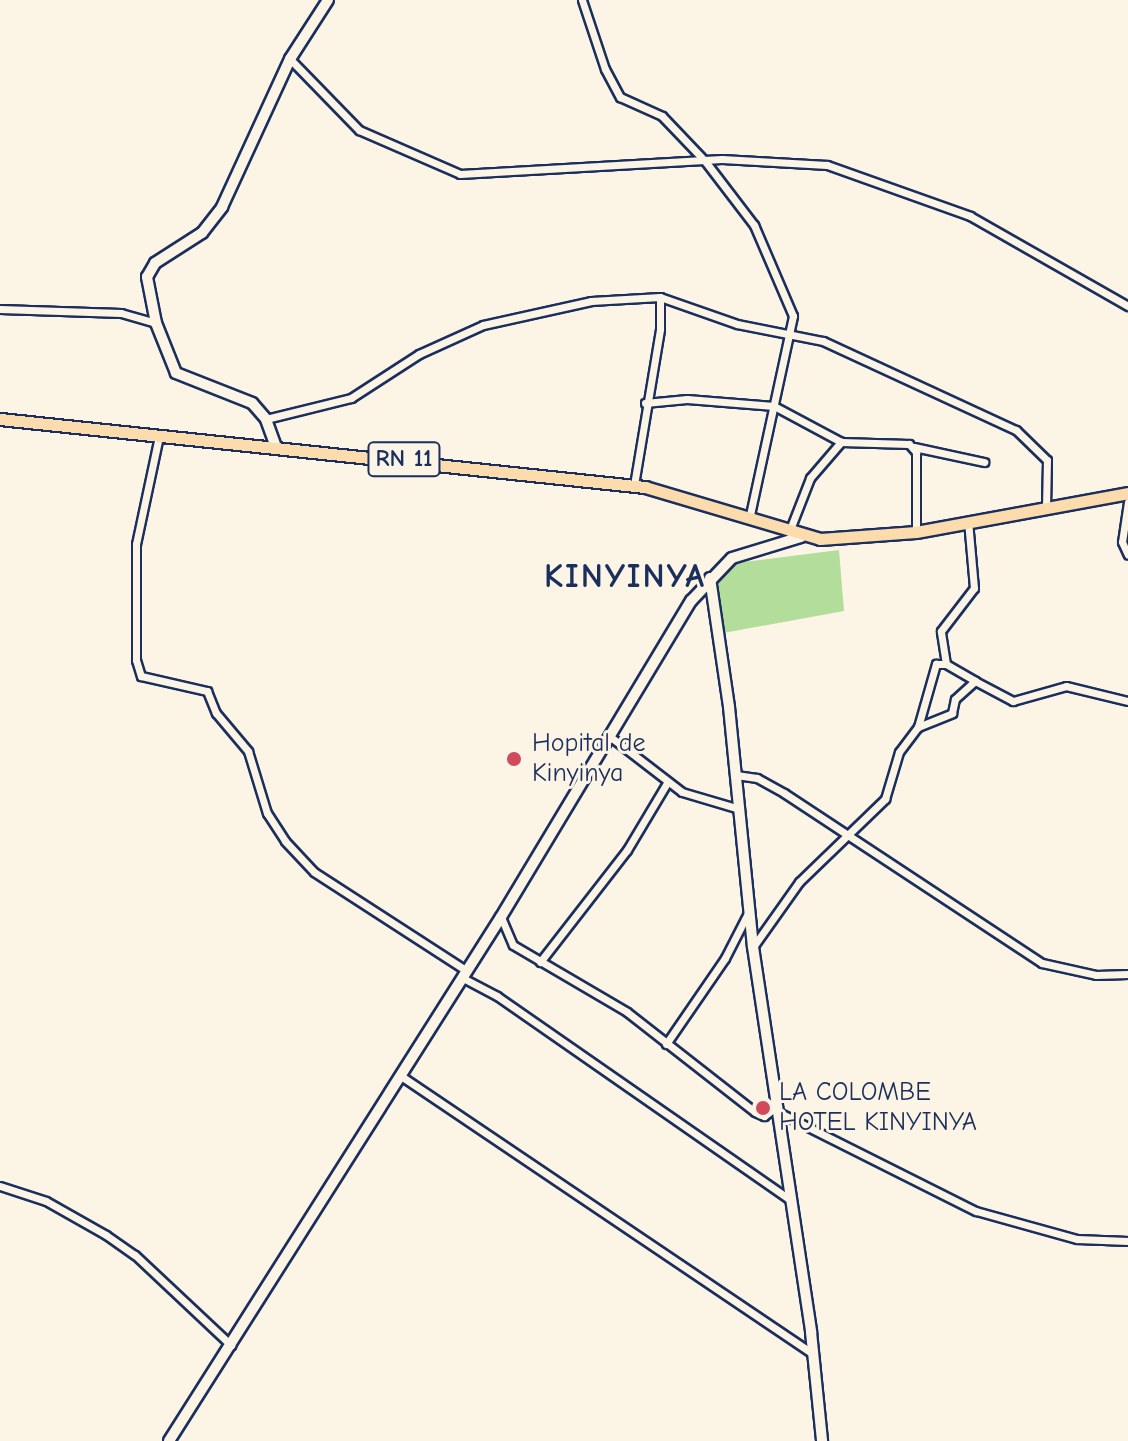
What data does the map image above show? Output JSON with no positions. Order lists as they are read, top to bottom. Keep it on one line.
{"streets":{"main road":["RN 11"]},"districts":["KINYINYA"],"places":["Hopital de Kinyinya","LA COLOMBE HOTEL KINYINYA"]}
